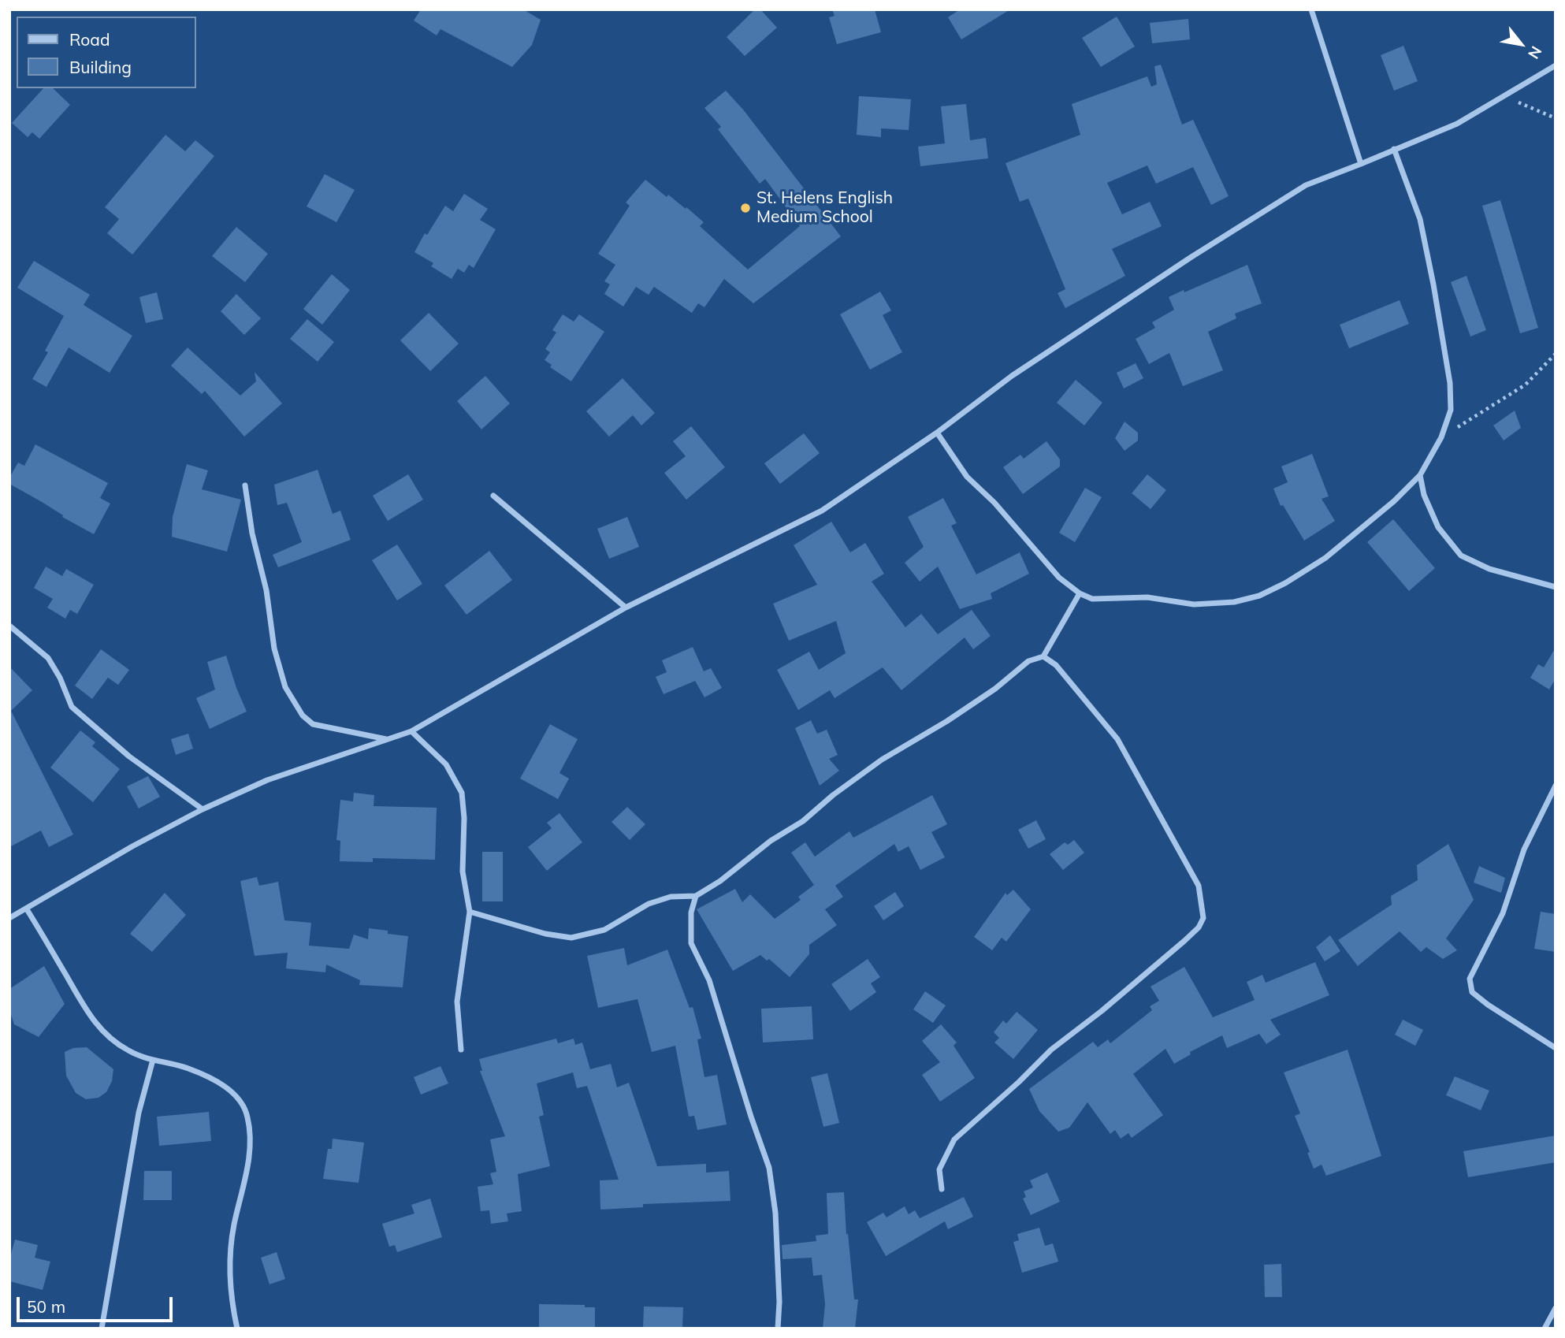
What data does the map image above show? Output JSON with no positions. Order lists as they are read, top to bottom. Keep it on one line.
{"places":["St. Helens English Medium School"],"legend":["Road","Building"],"scale_bar":"50 m","north":"bottom right"}
